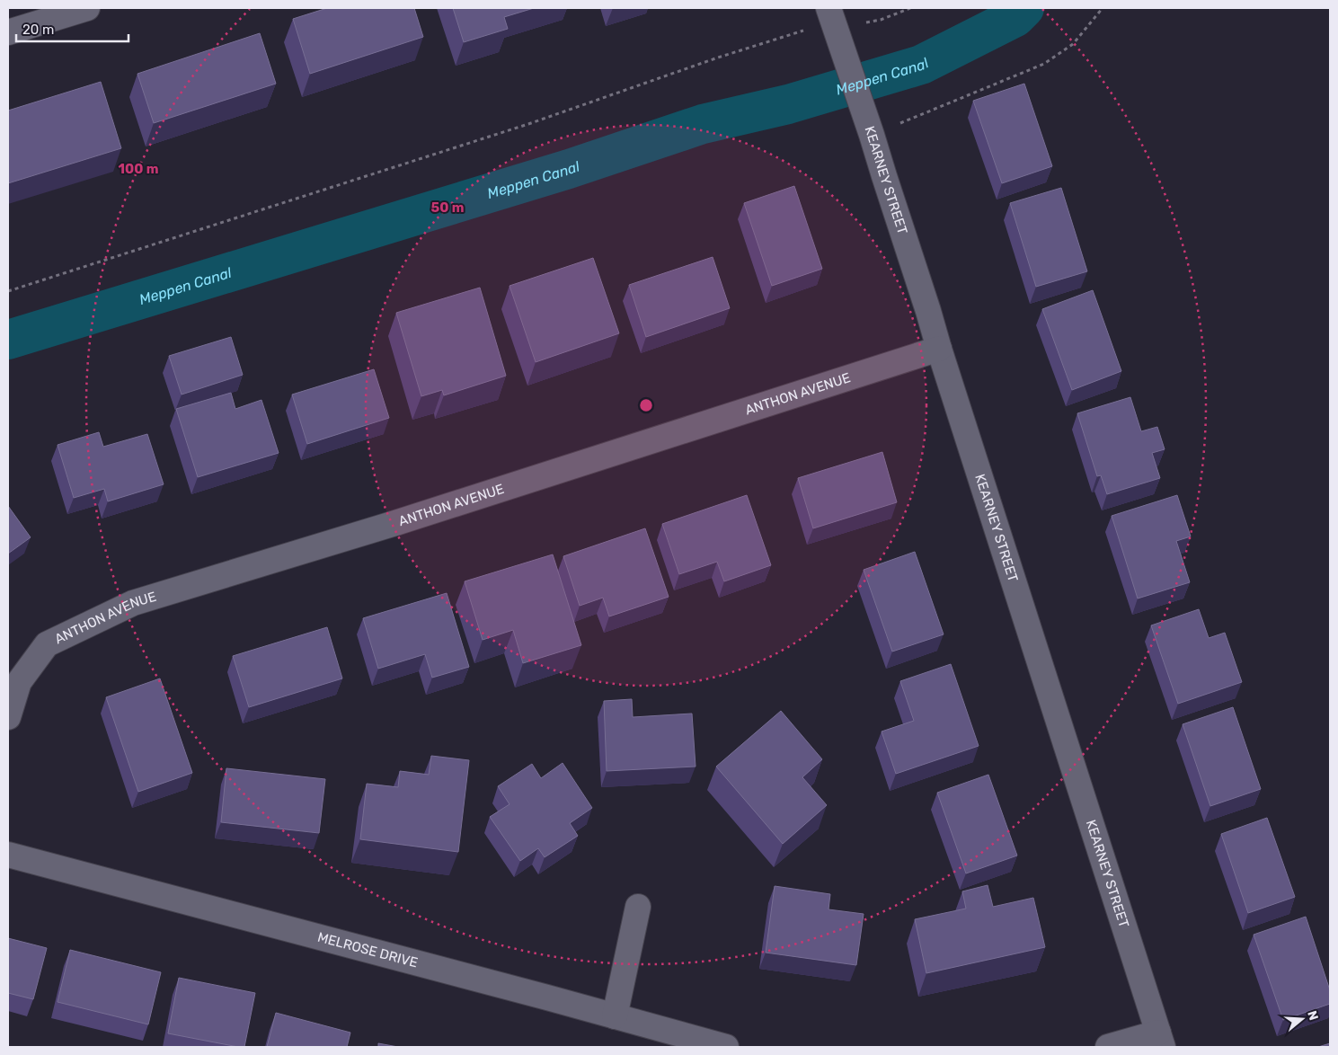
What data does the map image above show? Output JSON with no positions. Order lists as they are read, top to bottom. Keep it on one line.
{"streets":{"street":["KEARNEY STREET","ANTHON AVENUE","MELROSE DRIVE"]},"crossings":[["KEARNEY STREET","ANTHON AVENUE"]],"water":["Meppen Canal"],"scale_bar":"20 m","north":"right","rings":["100 m","50 m"]}
